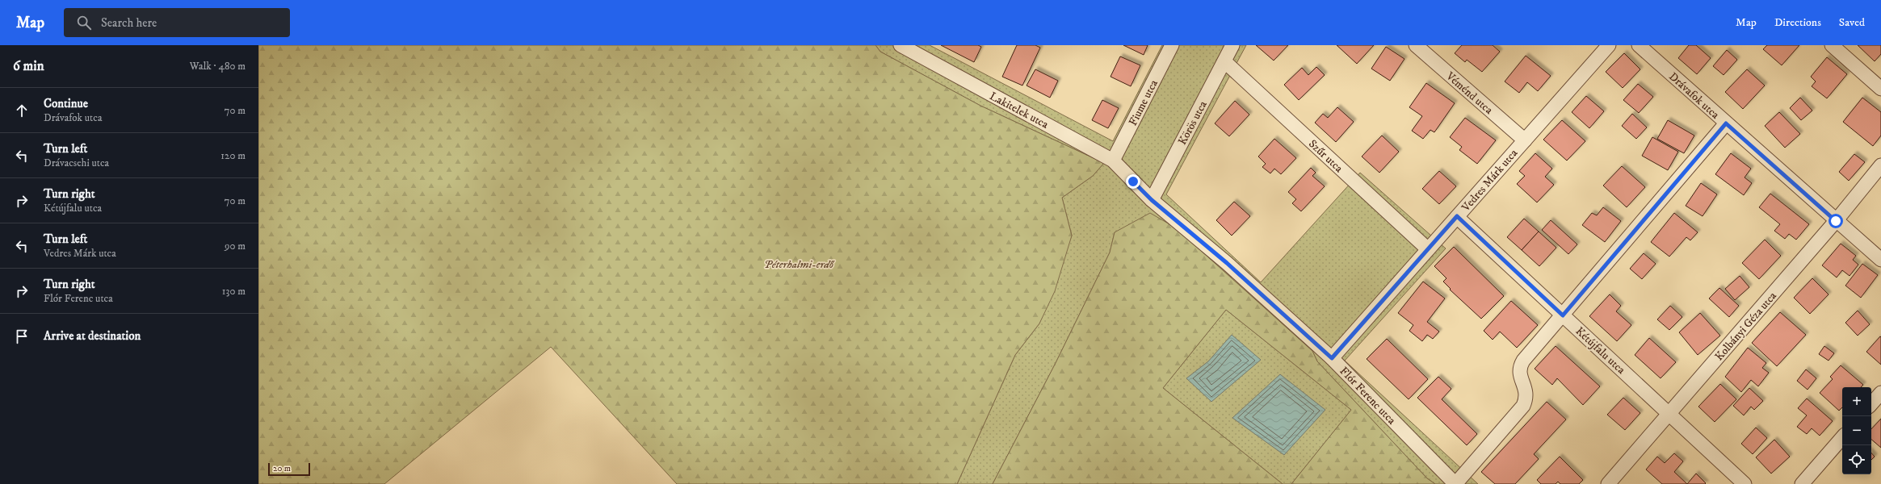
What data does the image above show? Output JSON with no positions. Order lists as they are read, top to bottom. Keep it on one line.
{"streets":{"street":["Véménd utca","Drávafok utca","Fiume utca","Lakitelek utca","Körös utca","Szűr utca","Vedres Márk utca","Kolbányi Géza utca","Kétújfalu utca","Flór Ferenc utca"]},"crossings":[["Véménd utca","Vedres Márk utca"],["Drávafok utca","Kolbányi Géza utca"],["Fiume utca","Lakitelek utca"],["Lakitelek utca","Flór Ferenc utca"],["Körös utca","Szűr utca"],["Körös utca","Flór Ferenc utca"],["Szűr utca","Vedres Márk utca"],["Vedres Márk utca","Kétújfalu utca"],["Vedres Márk utca","Flór Ferenc utca"],["Kolbányi Géza utca","Kétújfalu utca"]],"parks":["Péterhalmi-erdő"],"scale_bar":"20 m","page":{"header":"Map","search":"Search here","nav":["Map","Directions","Saved"],"heading":["6 min","Walk · 480 m"],"list":[["Continue","Drávafok utca","70 m"],["Turn left","Drávacsehi utca","120 m"],["Turn right","Kétújfalu utca","70 m"],["Turn left","Vedres Márk utca","90 m"],["Turn right","Flór Ferenc utca","130 m"],"Arrive at destination"],"map_buttons":["+","−"],"scale":"20 m"}}
